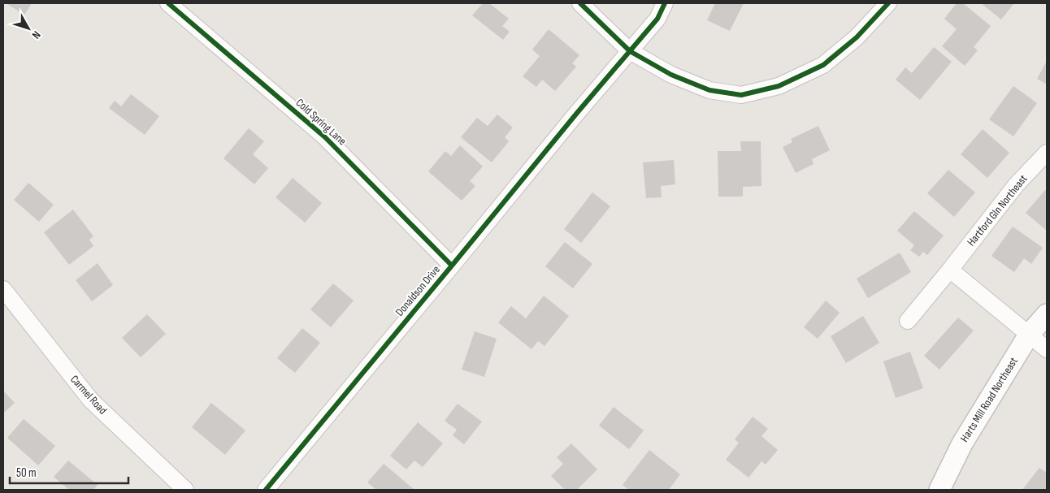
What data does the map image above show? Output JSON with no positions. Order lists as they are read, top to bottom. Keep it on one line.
{"streets":{"street":["Cold Spring Lane","Hartford Gln Northeast","Donaldson Drive","Carmel Road","Harts Mill Road Northeast"]},"crossings":[["Cold Spring Lane","Donaldson Drive"]],"scale_bar":"50 m","north":"bottom right"}
